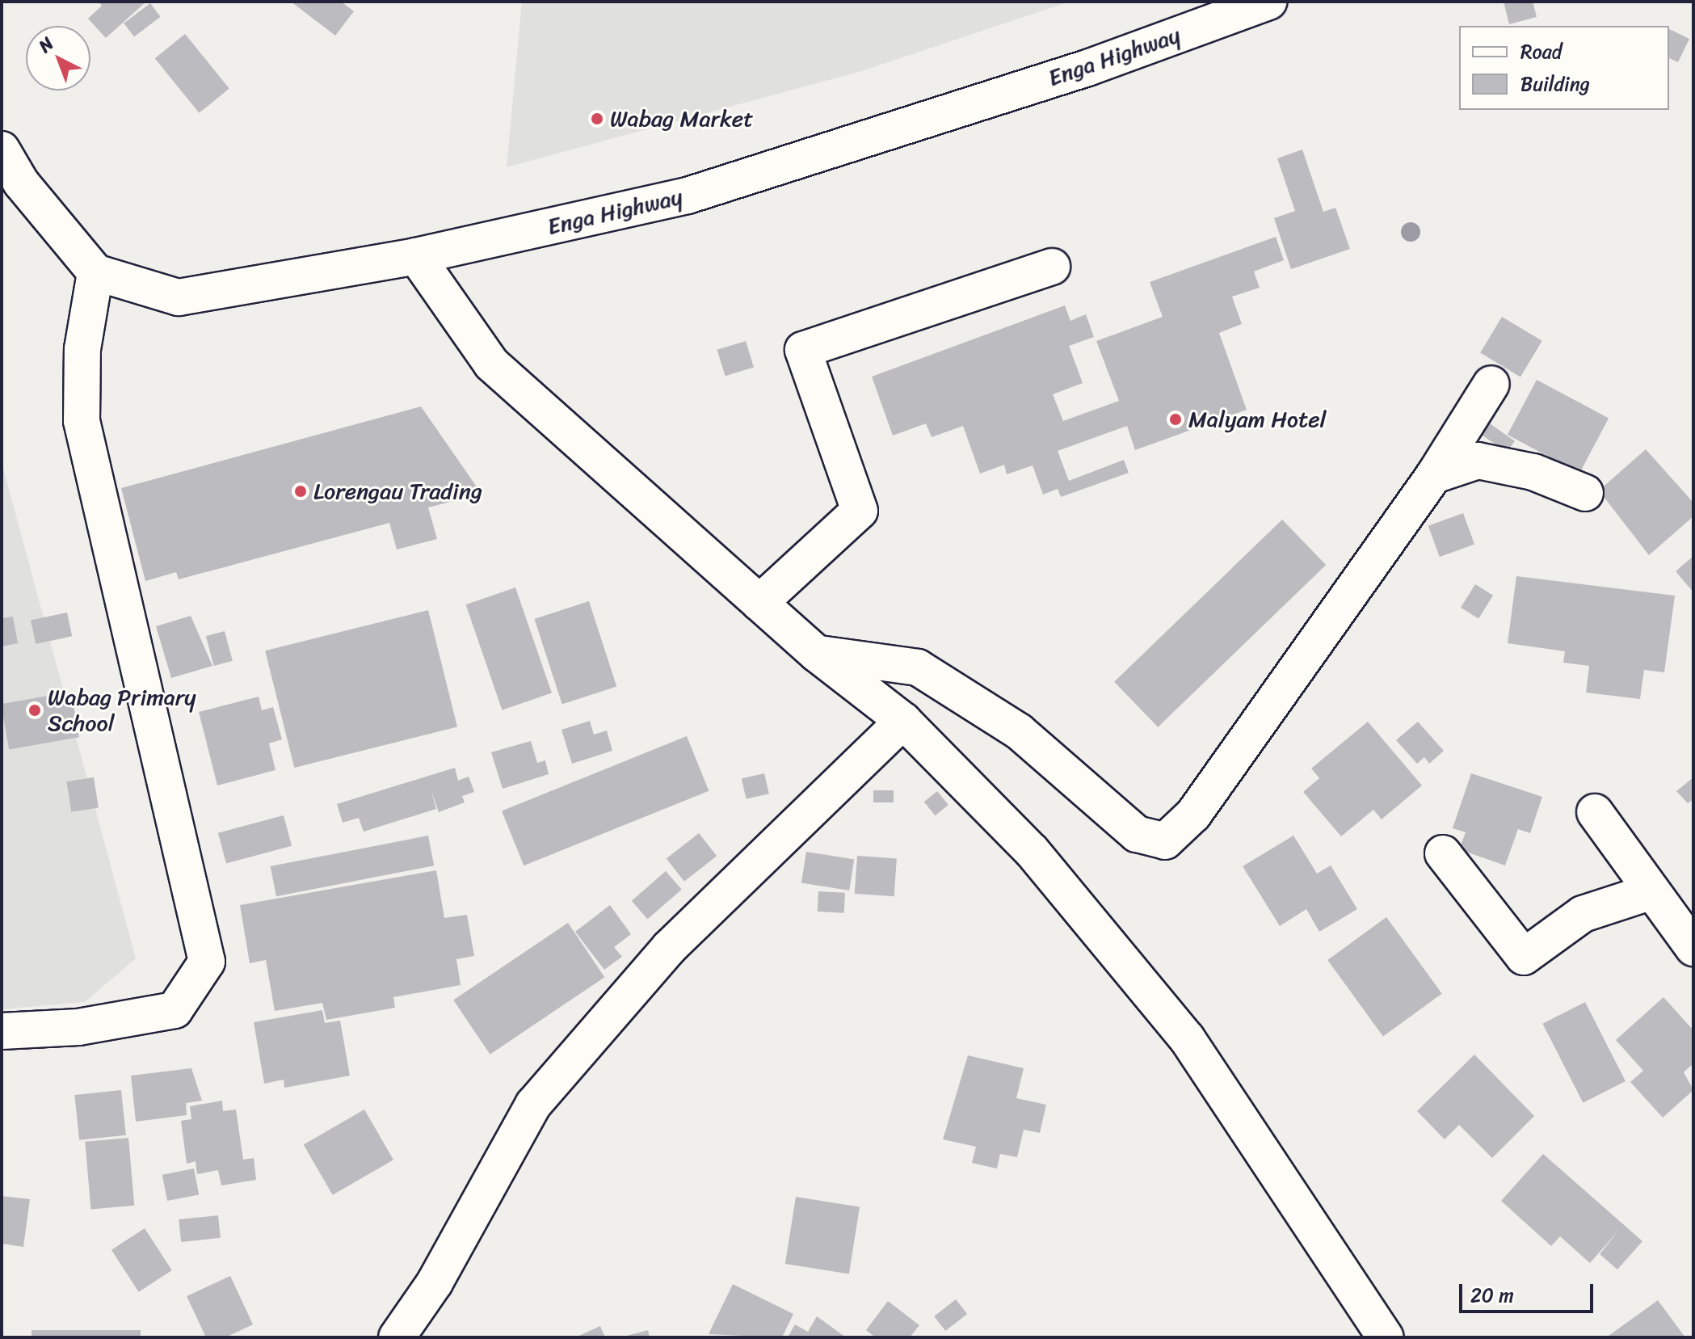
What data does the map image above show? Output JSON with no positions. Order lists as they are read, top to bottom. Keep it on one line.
{"streets":{"street":["Enga Highway"]},"places":["Wabag Market","Malyam Hotel","Lorengau Trading","Wabag Primary School"],"legend":["Road","Building"],"scale_bar":"20 m","north":"top left"}
